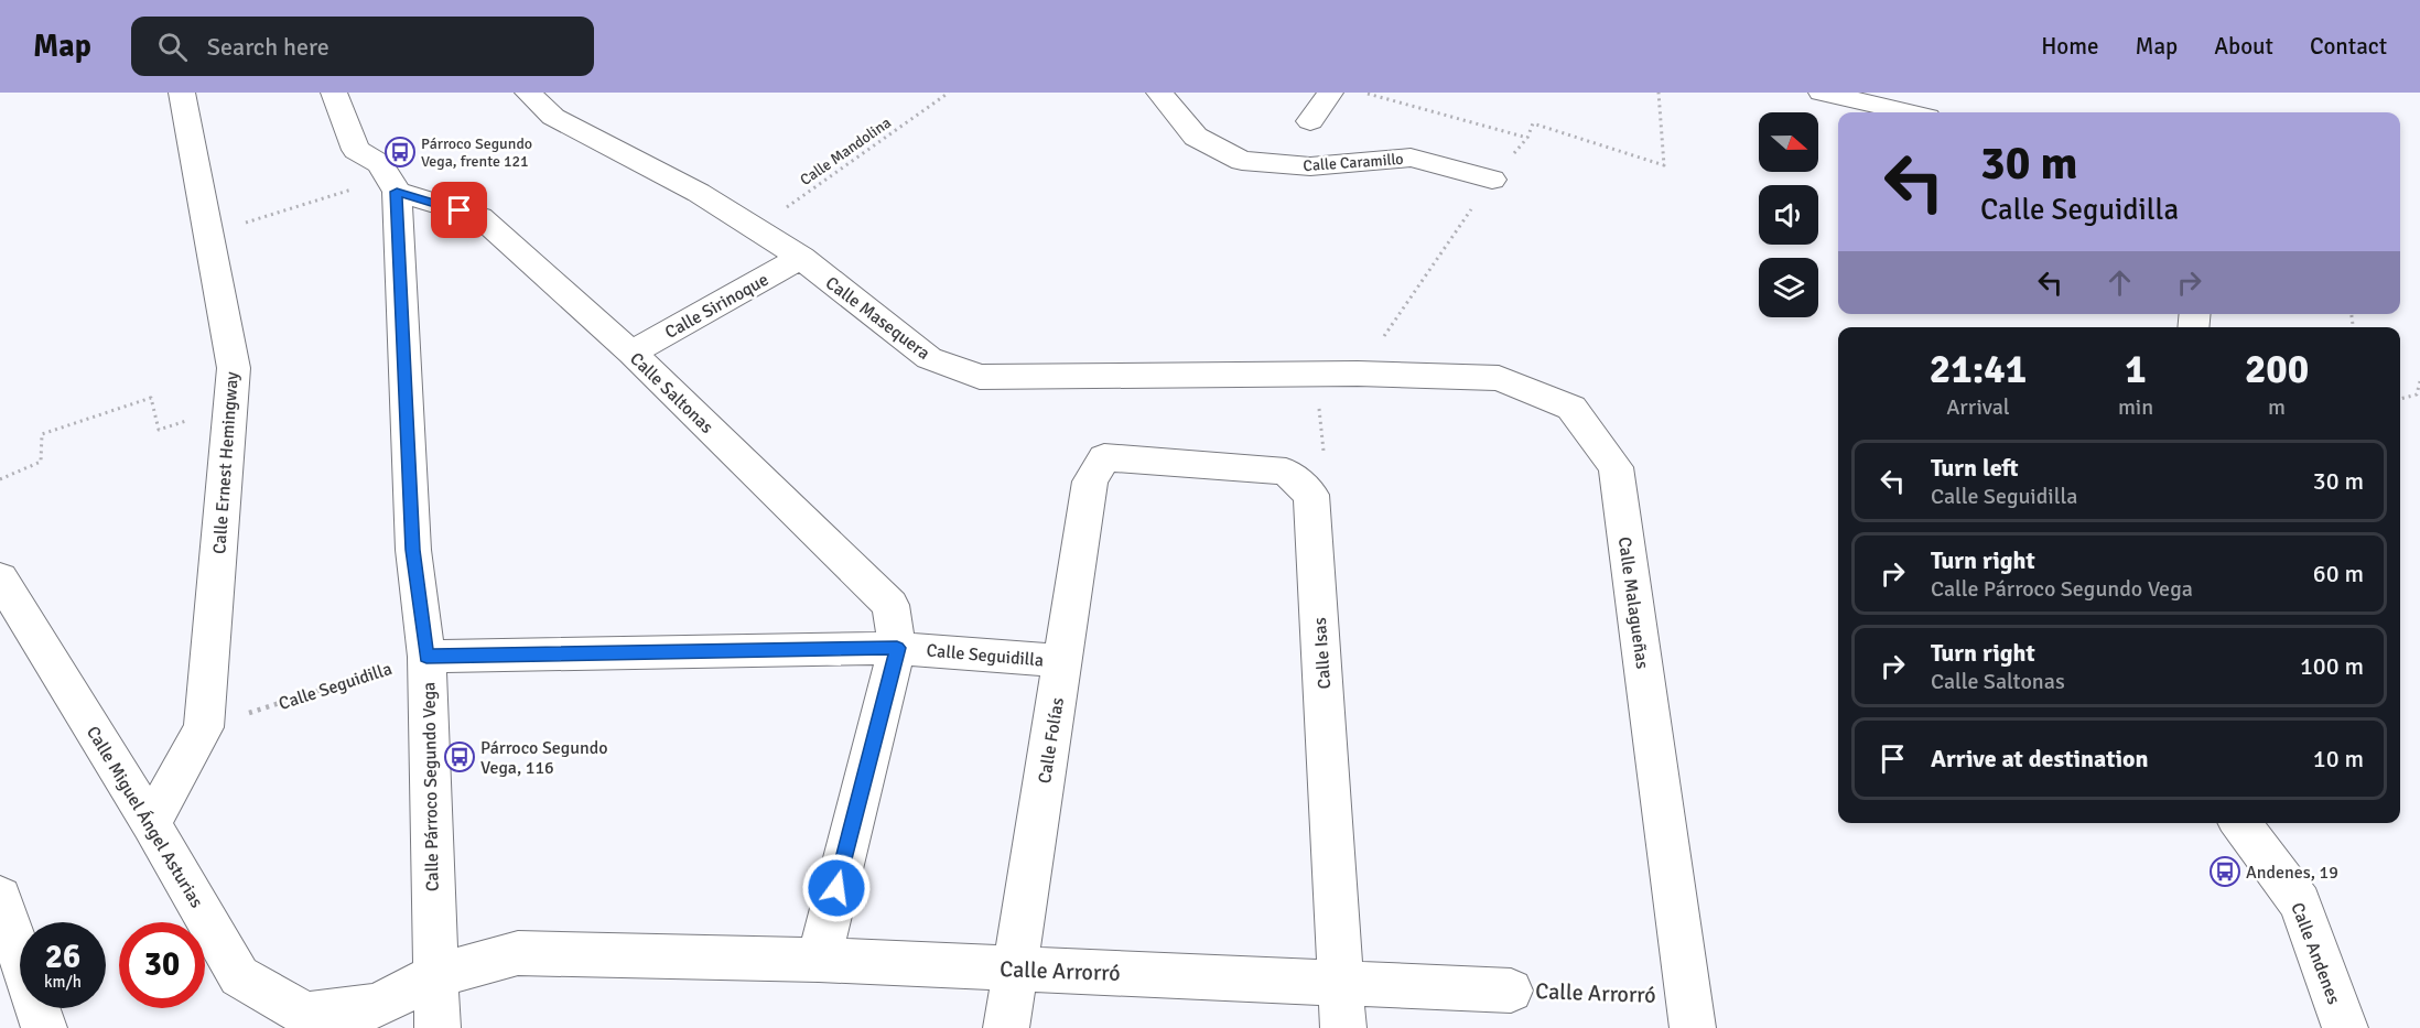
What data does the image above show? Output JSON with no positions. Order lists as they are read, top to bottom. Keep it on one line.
{"streets":{"street":["Calle Caramillo","Calle Sirinoque","Calle Masequera","Calle Saltonas","Calle Ernest Hemingway","Calle Malagueñas","Calle Isas","Calle Seguidilla","Calle Folías","Calle Párroco Segundo Vega","Calle Miguel Ángel Asturias","Calle Andenes","Calle Arrorró"],"path":["Calle Mandolina"]},"crossings":[["Calle Mandolina","Calle Masequera"],["Calle Sirinoque","Calle Masequera"],["Calle Sirinoque","Calle Saltonas"],["Calle Masequera","Calle Malagueñas"],["Calle Saltonas","Calle Seguidilla"],["Calle Saltonas","Calle Párroco Segundo Vega"],["Calle Ernest Hemingway","Calle Seguidilla"],["Calle Ernest Hemingway","Calle Miguel Ángel Asturias"],["Calle Malagueñas","Calle Arrorró"],["Calle Isas","Calle Folías"],["Calle Isas","Calle Arrorró"],["Calle Seguidilla","Calle Folías"],["Calle Seguidilla","Calle Párroco Segundo Vega"],["Calle Folías","Calle Arrorró"],["Calle Párroco Segundo Vega","Calle Miguel Ángel Asturias"],["Calle Párroco Segundo Vega","Calle Arrorró"],["Calle Miguel Ángel Asturias","Calle Arrorró"]],"places":{"bus stop":["Párroco Segundo Vega, frente 121","Párroco Segundo Vega, 116","Andenes, 19"]},"north":"right","page":{"header":"Map","search":"Search here","nav":["Home","Map","About","Contact"],"turn":["30 m","Calle Seguidilla"],"eta":["21:41","Arrival","1","min","200","m"],"list":[{"name":"Turn left","note":"Calle Seguidilla","value":"30 m"},{"name":"Turn right","note":"Calle Párroco Segundo Vega","value":"60 m"},{"name":"Turn right","note":"Calle Saltonas","value":"100 m"},{"name":"Arrive at destination","value":"10 m"}],"speed":"26 km/h","limit":"30"}}
